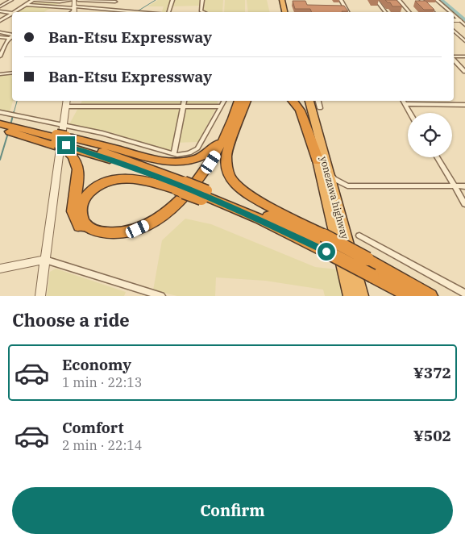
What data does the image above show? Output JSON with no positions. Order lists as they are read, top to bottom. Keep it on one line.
{"streets":{"highway":["yonezawa highway"]},"page":{"banner":["Ban-Etsu Expressway","Ban-Etsu Expressway"],"heading":"Choose a ride","list":[{"name":"Economy","note":"1 min · 22:13","value":"¥372"},{"name":"Comfort","note":"2 min · 22:14","value":"¥502"}],"buttons":"Confirm"}}
